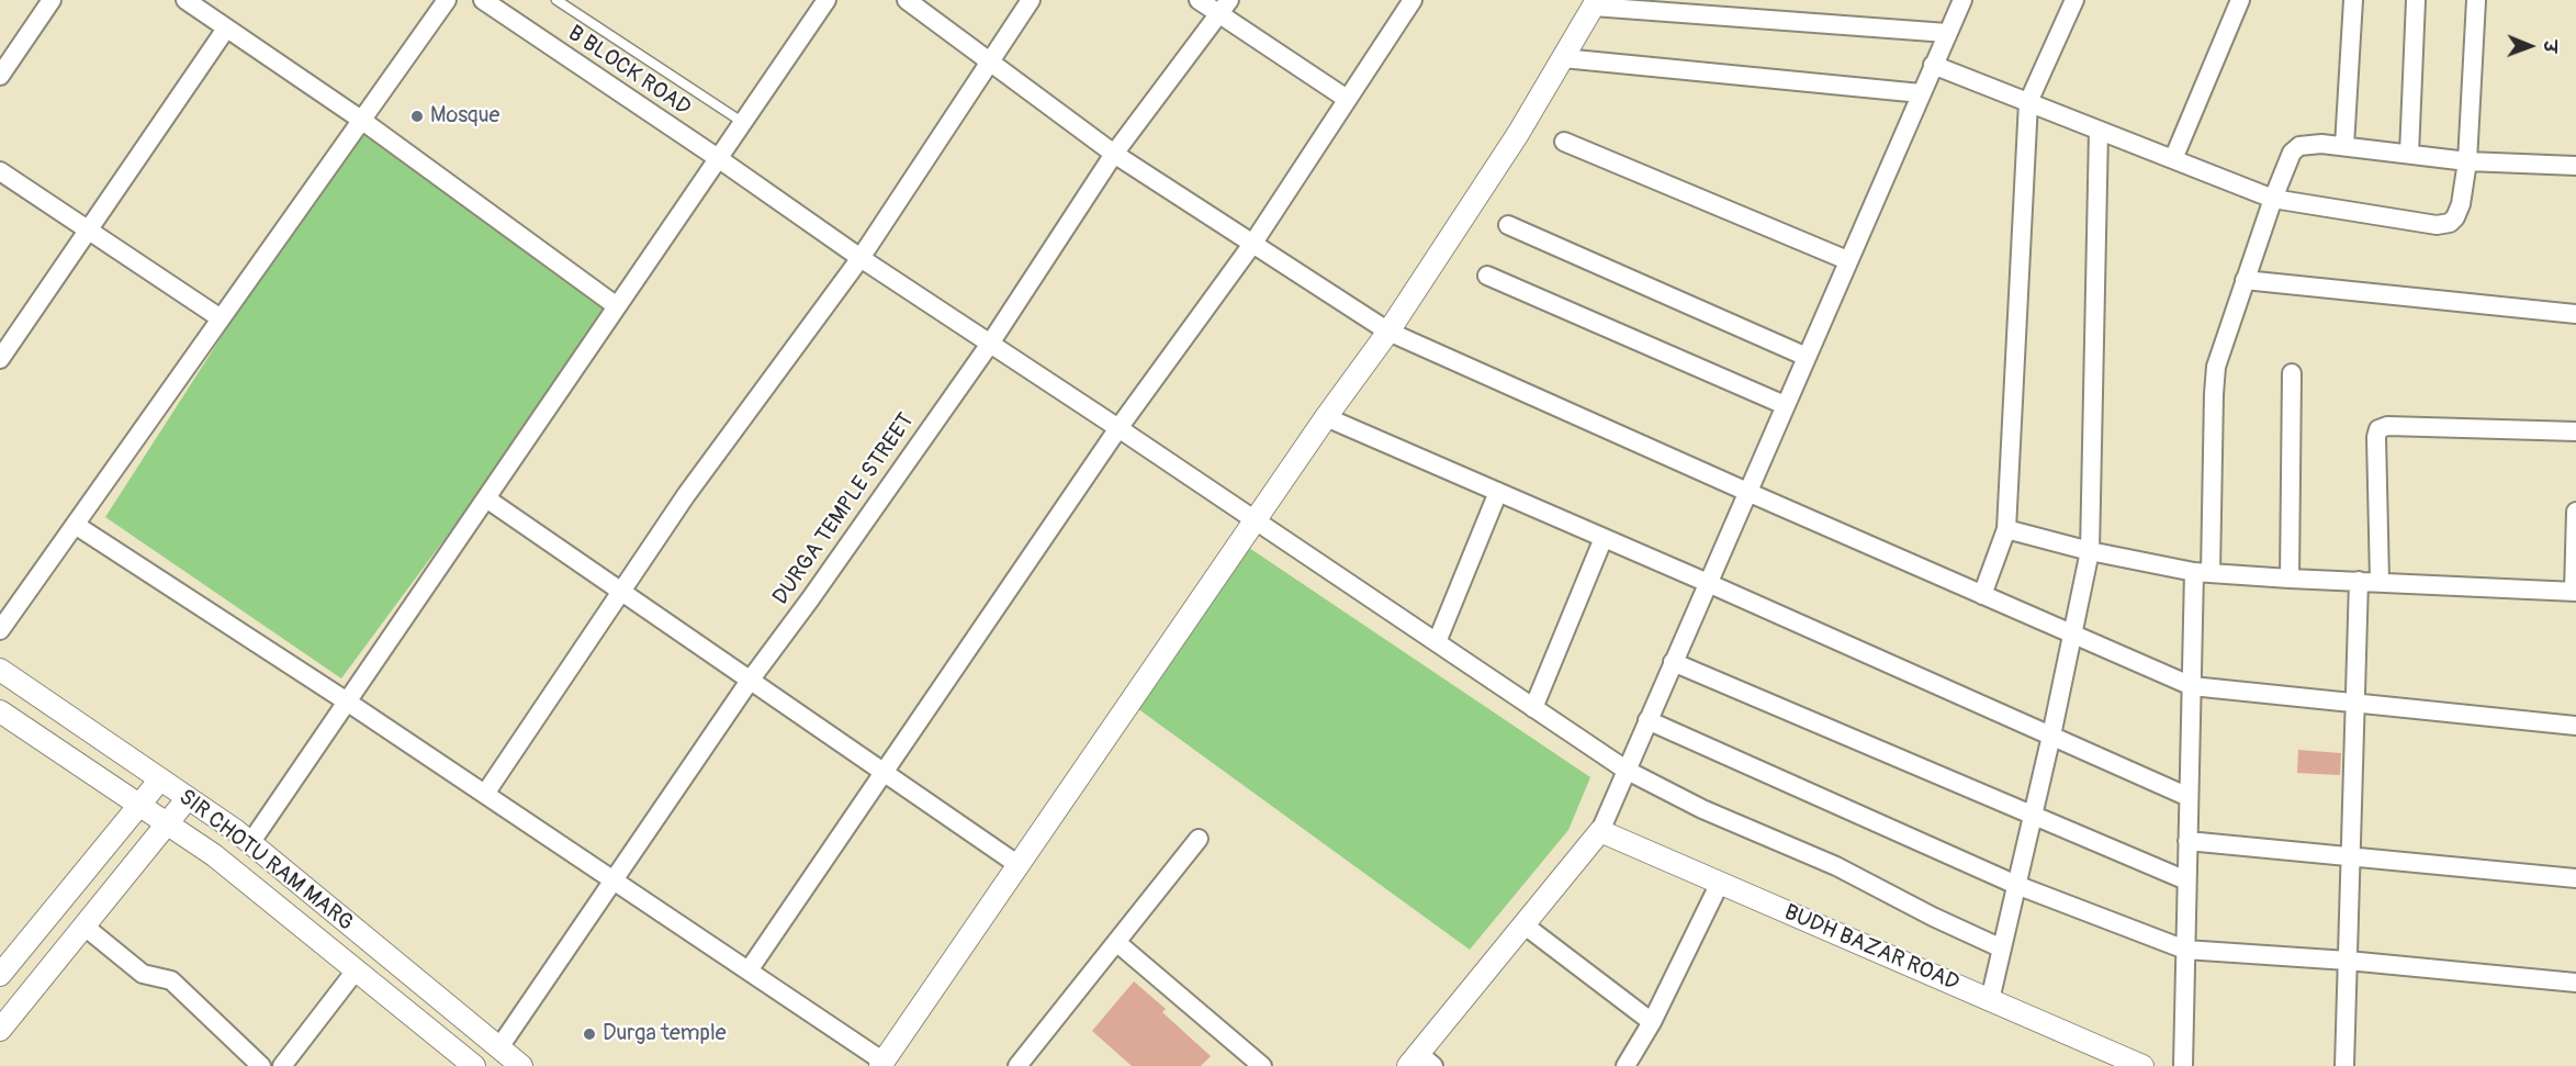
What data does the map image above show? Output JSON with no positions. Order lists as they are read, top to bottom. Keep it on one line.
{"streets":{"street":["B BLOCK ROAD","DURGA TEMPLE STREET","SIR CHOTU RAM MARG","BUDH BAZAR ROAD"]},"crossings":[["B BLOCK ROAD","DURGA TEMPLE STREET"],["DURGA TEMPLE STREET","SIR CHOTU RAM MARG"]],"places":["Mosque","Durga temple"],"north":"right"}
